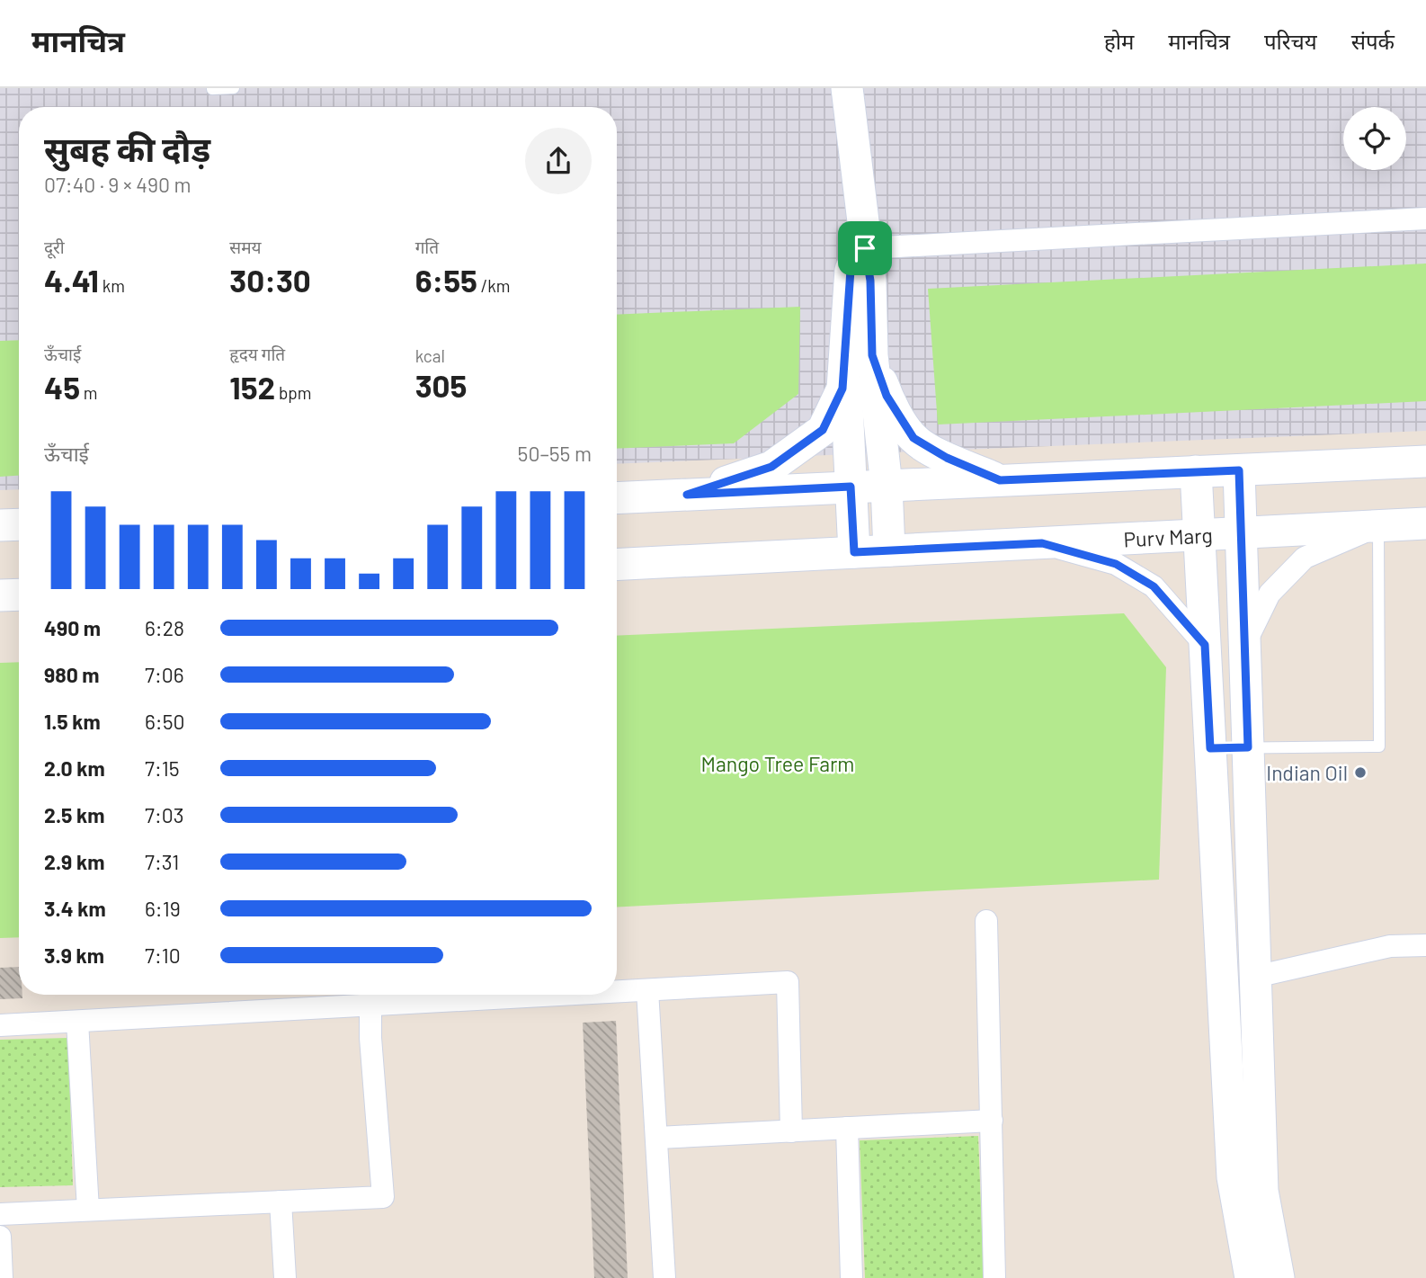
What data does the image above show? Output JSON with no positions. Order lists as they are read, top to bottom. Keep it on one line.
{"streets":{"street":["Purv Marg"]},"parks":["Mango Tree Farm"],"places":["Indian Oil"],"page":{"header":"मानचित्र","nav":["होम","मानचित्र","परिचय","संपर्क"],"heading":["सुबह की दौड़","07:40 · 9 × 490 m"],"stats":[["दूरी","4.41 km"],["समय","30:30"],["गति","6:55 /km"],["ऊँचाई","45 m"],["हृदय गति","152 bpm"],["kcal","305"]],"chart":["ऊँचाई","50–55 m"],"list":[{"name":"490 m","note":"6:28"},{"name":"980 m","note":"7:06"},{"name":"1.5 km","note":"6:50"},{"name":"2.0 km","note":"7:15"},{"name":"2.5 km","note":"7:03"},{"name":"2.9 km","note":"7:31"},{"name":"3.4 km","note":"6:19"},{"name":"3.9 km","note":"7:10"}]}}
